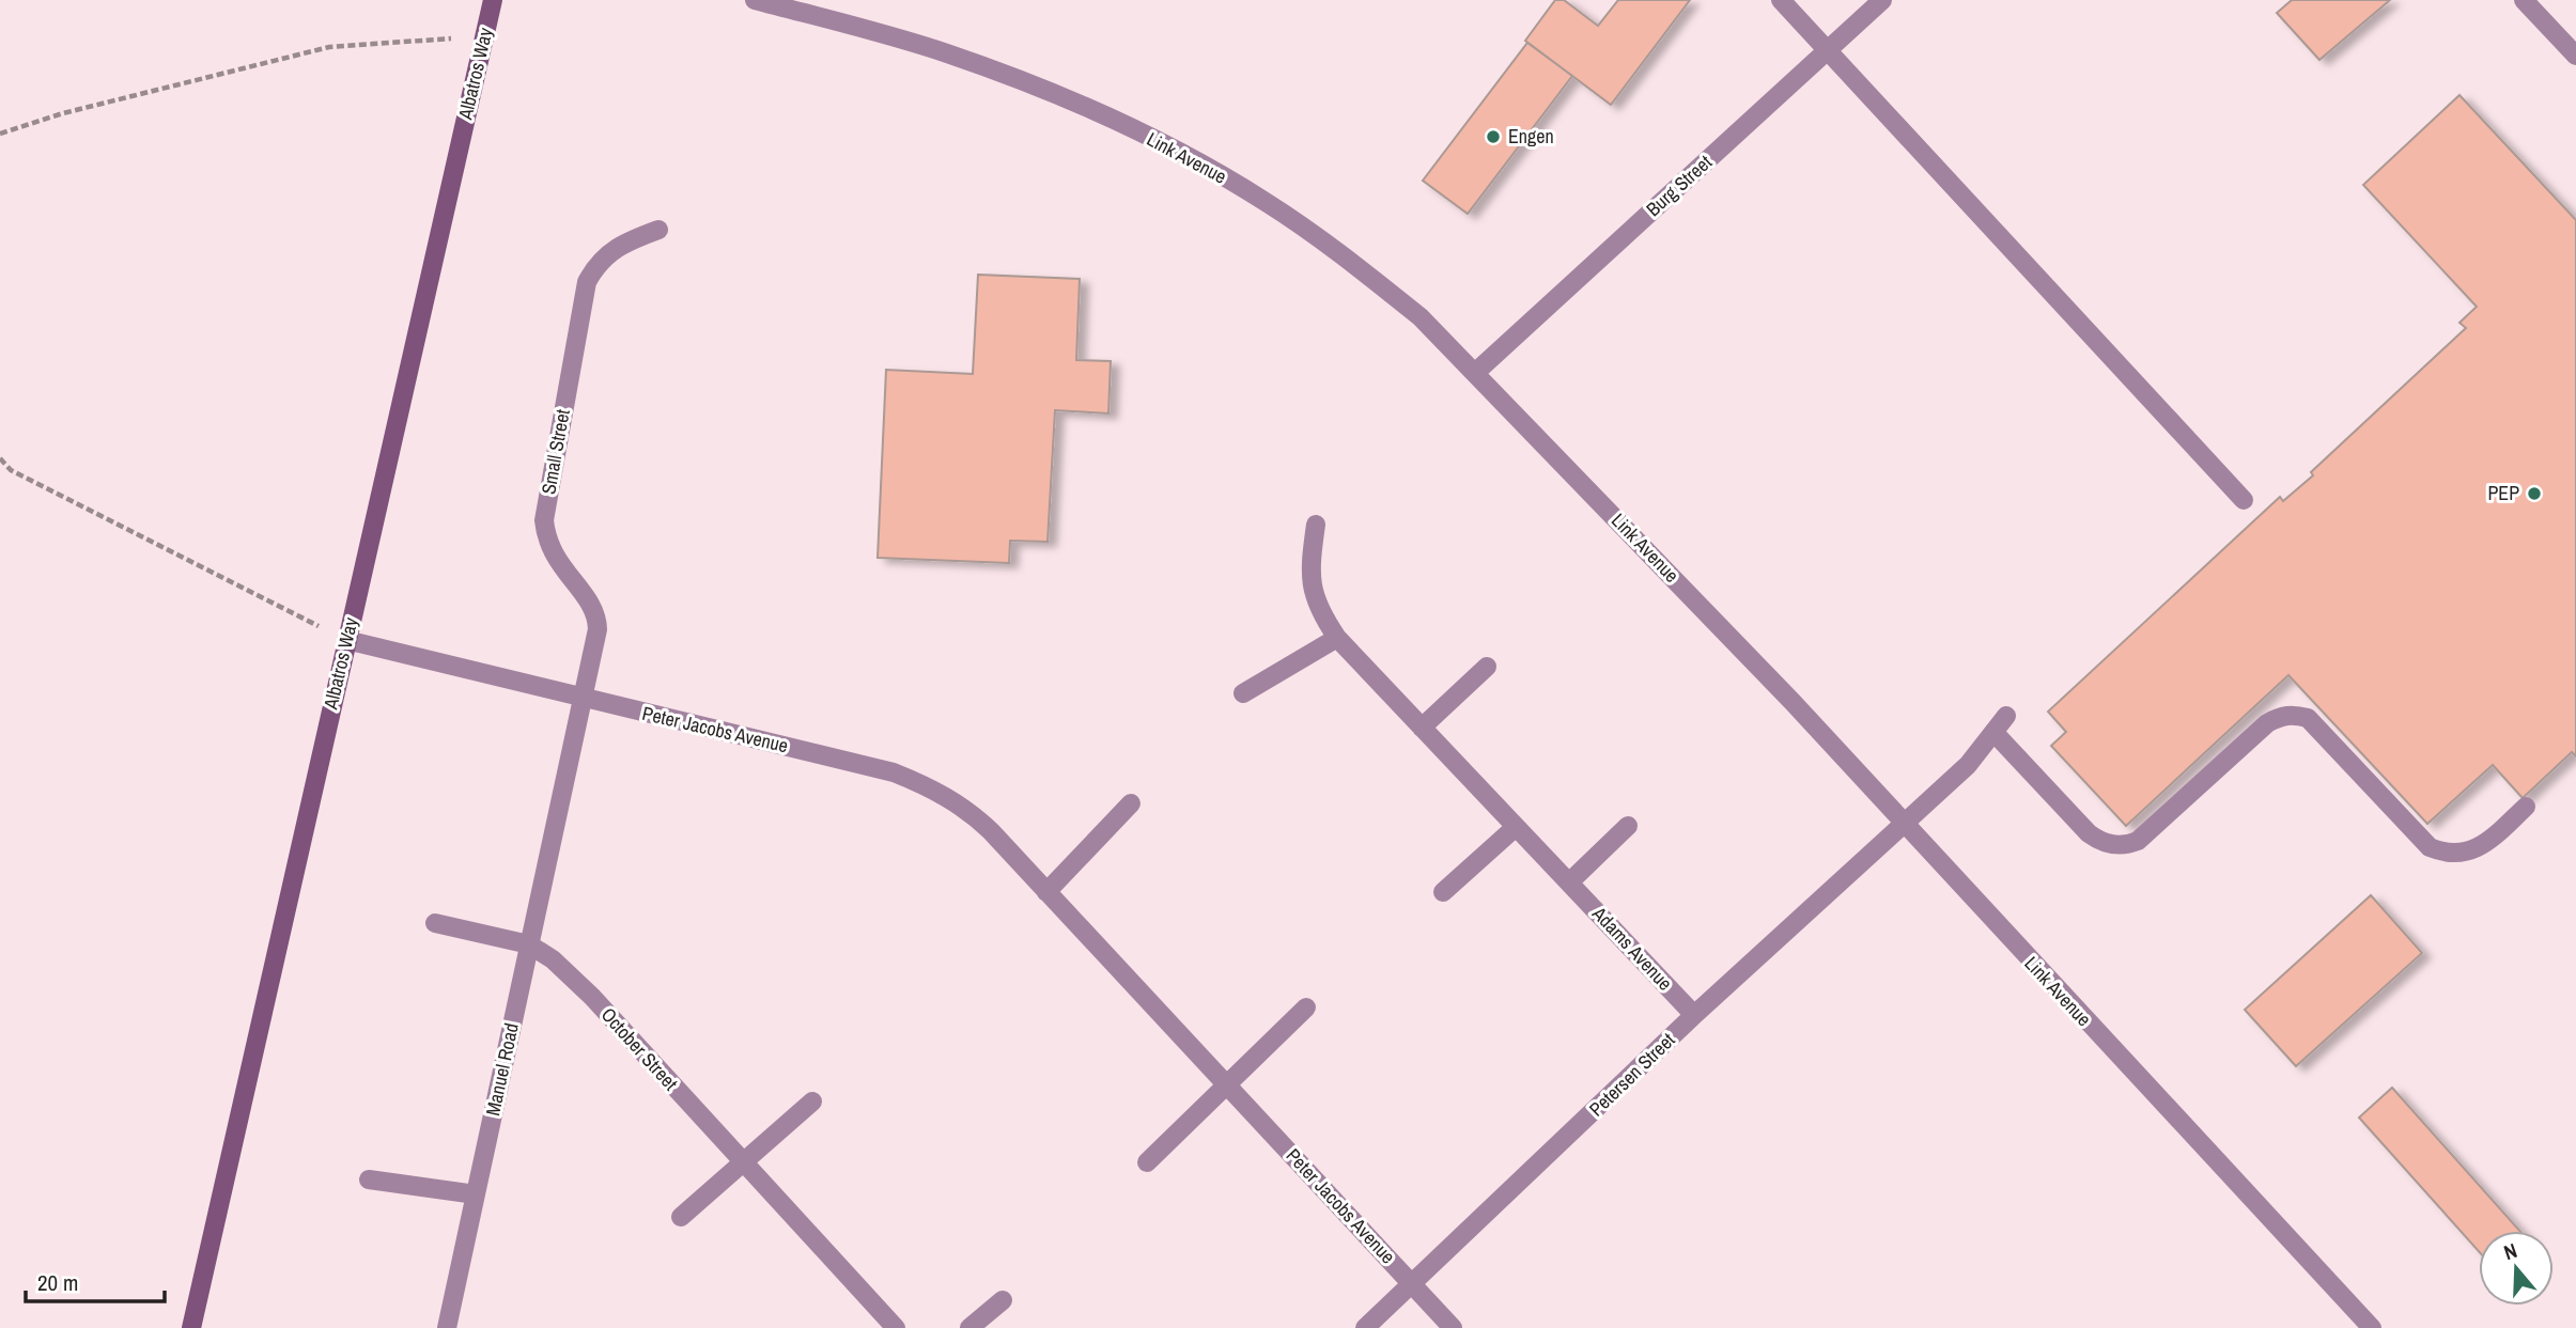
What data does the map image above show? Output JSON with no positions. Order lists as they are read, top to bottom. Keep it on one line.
{"streets":{"street":["Albatros Way","Link Avenue","Burg Street","Small Street","Peter Jacobs Avenue","Adams Avenue","October Street","Manuel Road","Petersen Street"]},"crossings":[["Albatros Way","Peter Jacobs Avenue"],["Link Avenue","Burg Street"],["Link Avenue","Petersen Street"],["Small Street","Peter Jacobs Avenue"],["Small Street","Manuel Road"],["Peter Jacobs Avenue","Manuel Road"],["Peter Jacobs Avenue","Petersen Street"],["Adams Avenue","Petersen Street"],["October Street","Manuel Road"]],"places":["Engen","PEP"],"scale_bar":"20 m","north":"top"}
